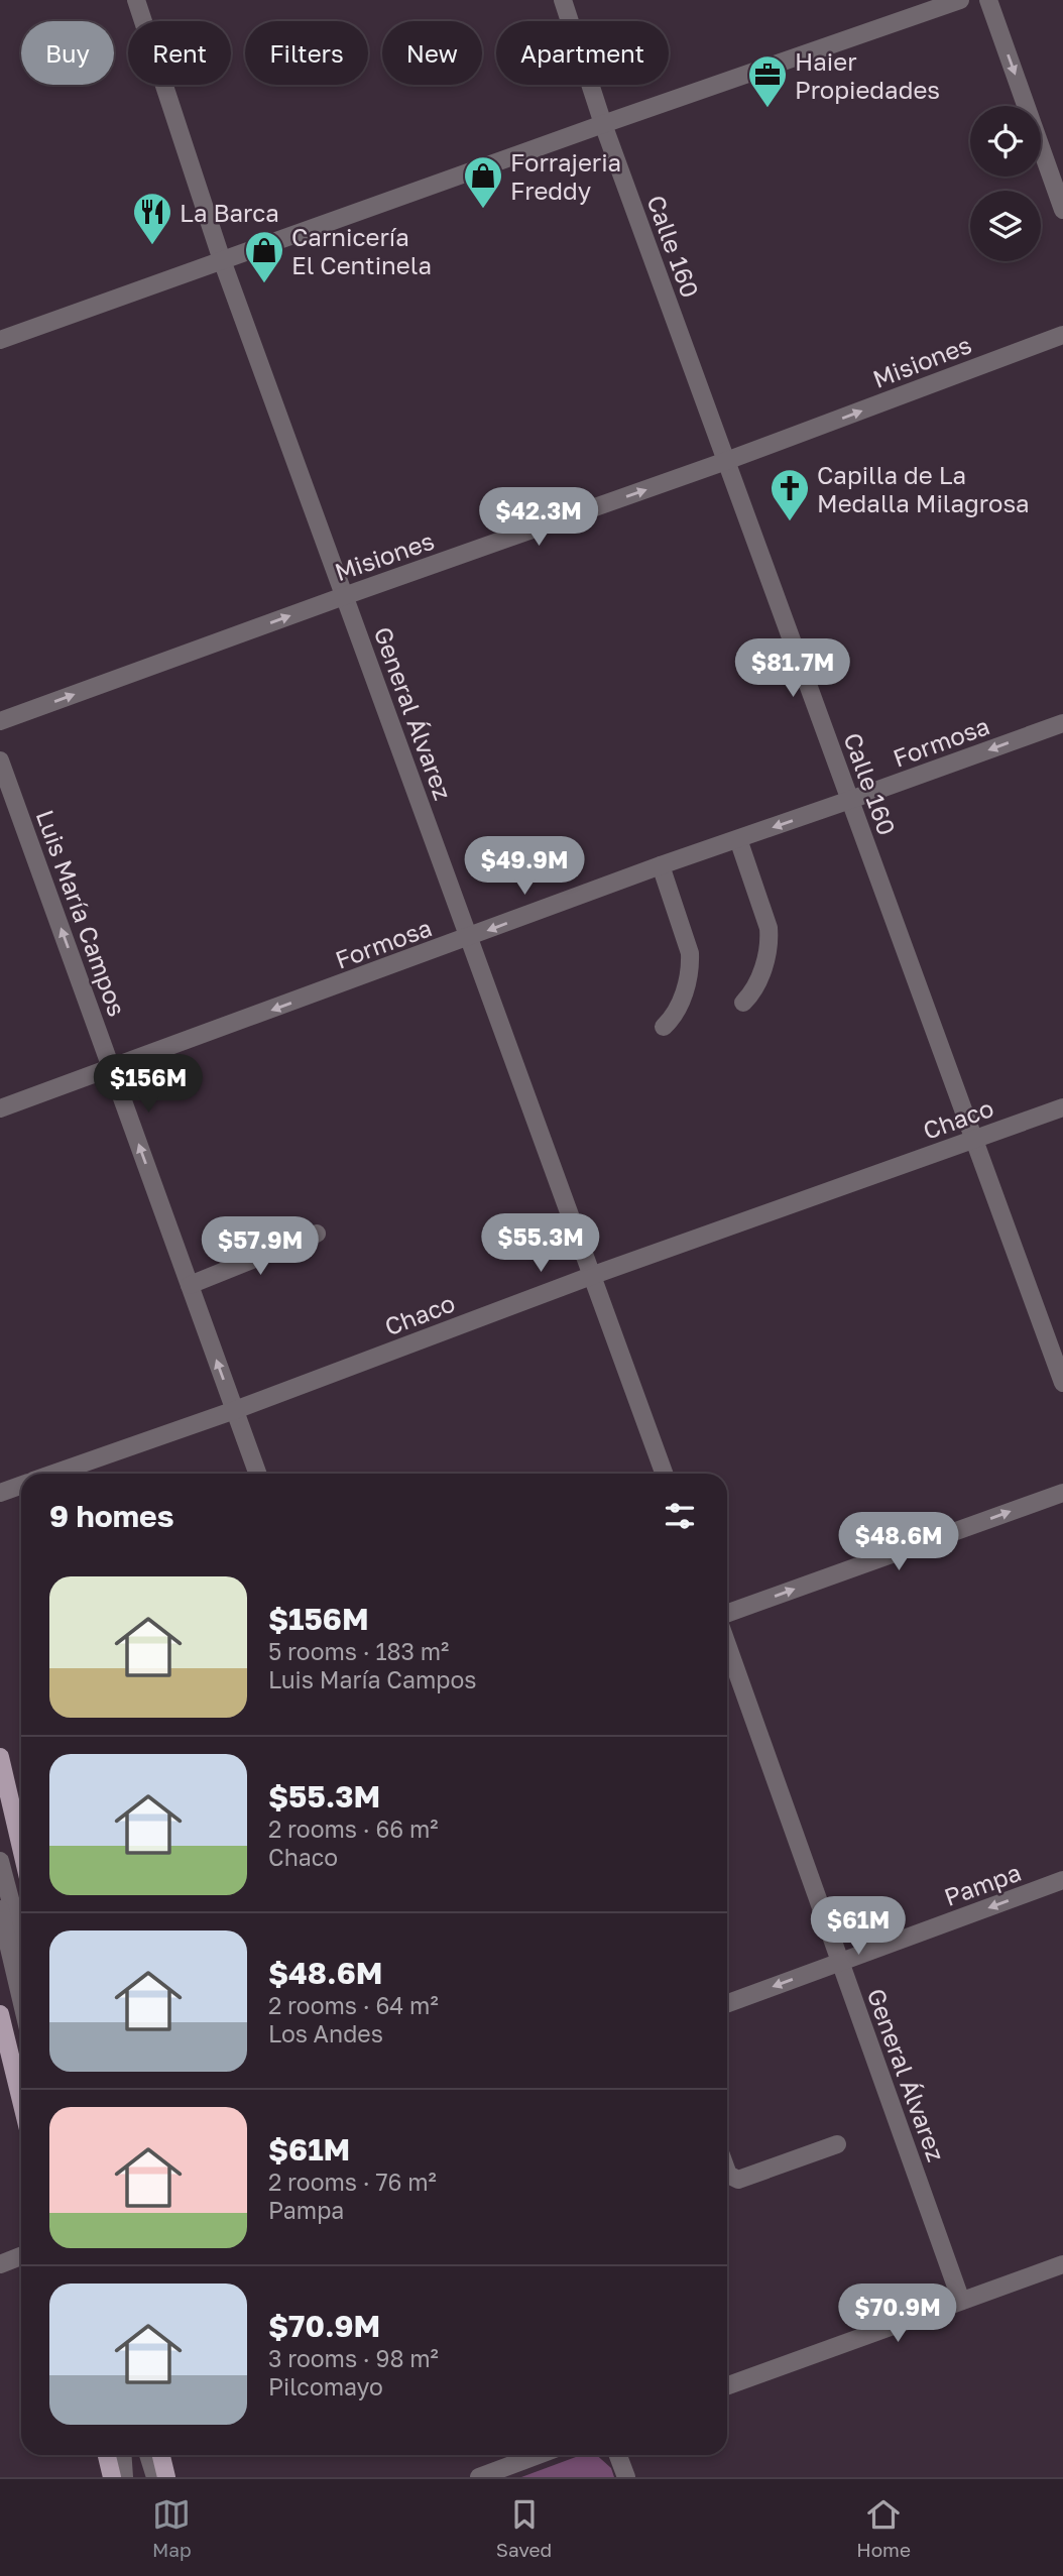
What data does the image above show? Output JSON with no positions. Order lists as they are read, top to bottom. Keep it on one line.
{"streets":{"street":["Calle 160","Misiones","General Álvarez","Formosa","Luis María Campos","Chaco","Pampa"]},"crossings":[["Calle 160","Misiones"],["Calle 160","Formosa"],["Calle 160","Chaco"],["Misiones","General Álvarez"],["General Álvarez","Formosa"],["General Álvarez","Chaco"],["General Álvarez","Pampa"],["Formosa","Luis María Campos"],["Luis María Campos","Chaco"]],"one_way":["Misiones","Formosa","Luis María Campos","Pampa"],"places":{"office":["Haier Propiedades"],"shop":["Forrajeria Freddy","Carnicería El Centinela"],"restaurant":["La Barca"],"church":["Capilla de La Medalla Milagrosa"]},"page":{"chip":["Buy","Rent","Filters","New","Apartment"],"price":["$42.3M","$81.7M","$49.9M","$156M","$55.3M","$57.9M","$48.6M","$61M","$70.9M"],"heading":"9 homes","list":[{"name":"$156M","note":"5 rooms · 183 m² · Luis María Campos"},{"name":"$55.3M","note":"2 rooms · 66 m² · Chaco"},{"name":"$48.6M","note":"2 rooms · 64 m² · Los Andes"},{"name":"$61M","note":"2 rooms · 76 m² · Pampa"},{"name":"$70.9M","note":"3 rooms · 98 m² · Pilcomayo"}],"tabs":["Map","Saved","Home"]}}
